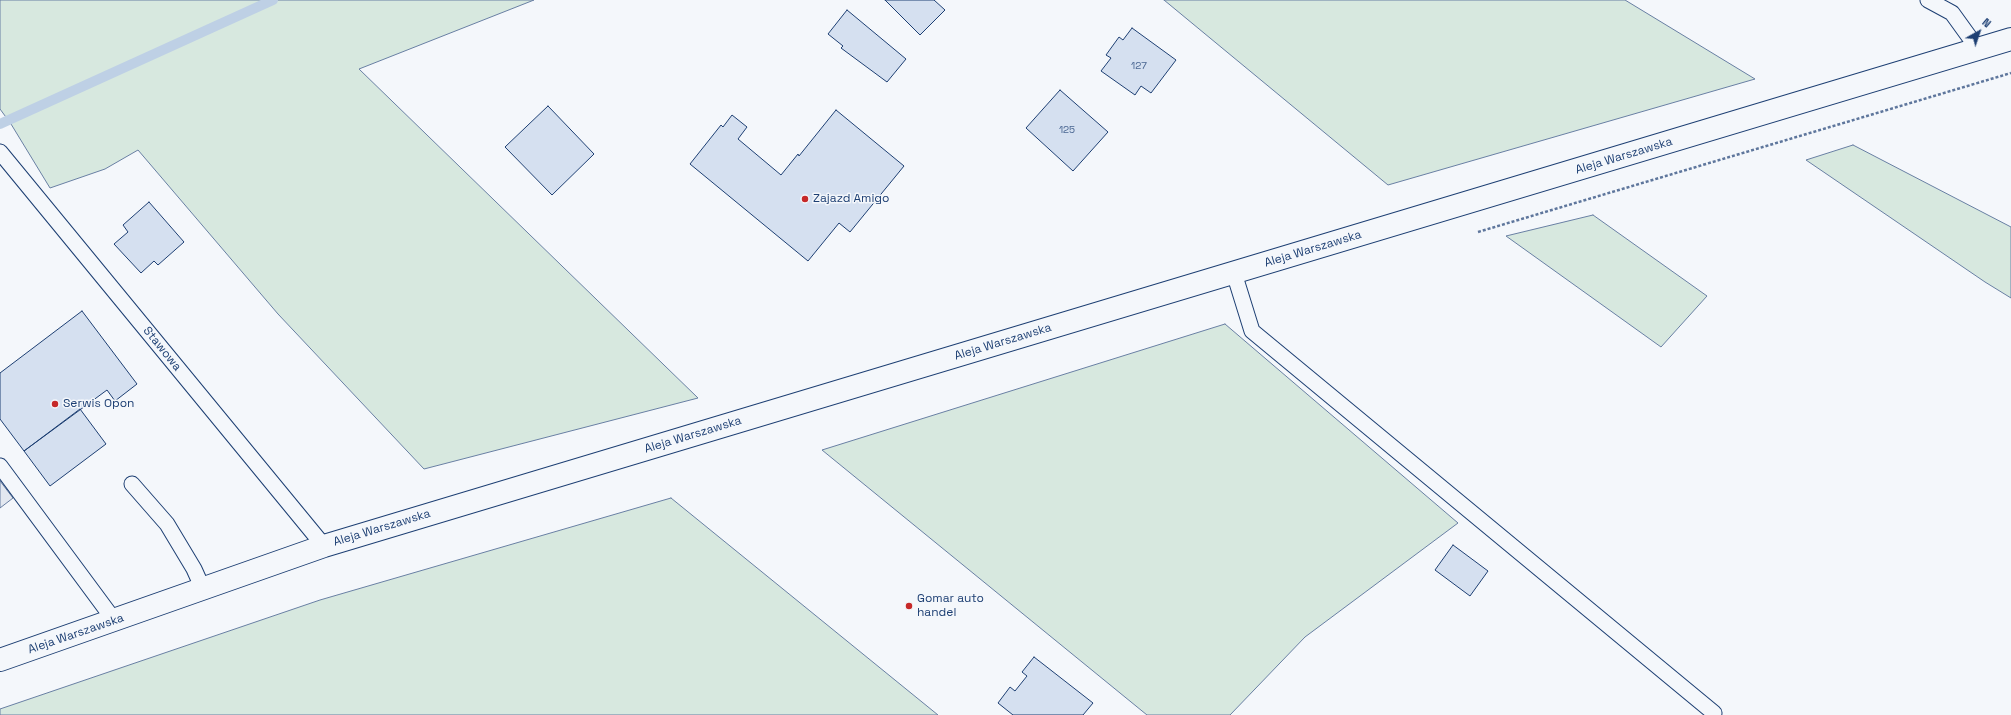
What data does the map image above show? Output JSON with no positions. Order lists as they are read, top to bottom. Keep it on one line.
{"streets":{"street":["Aleja Warszawska"],"lane":["Stawowa"]},"crossings":[["Aleja Warszawska","Stawowa"]],"places":["Zajazd Amigo","Serwis Opon","Gomar auto handel"],"house_numbers":["127","125"],"north":"top right"}
